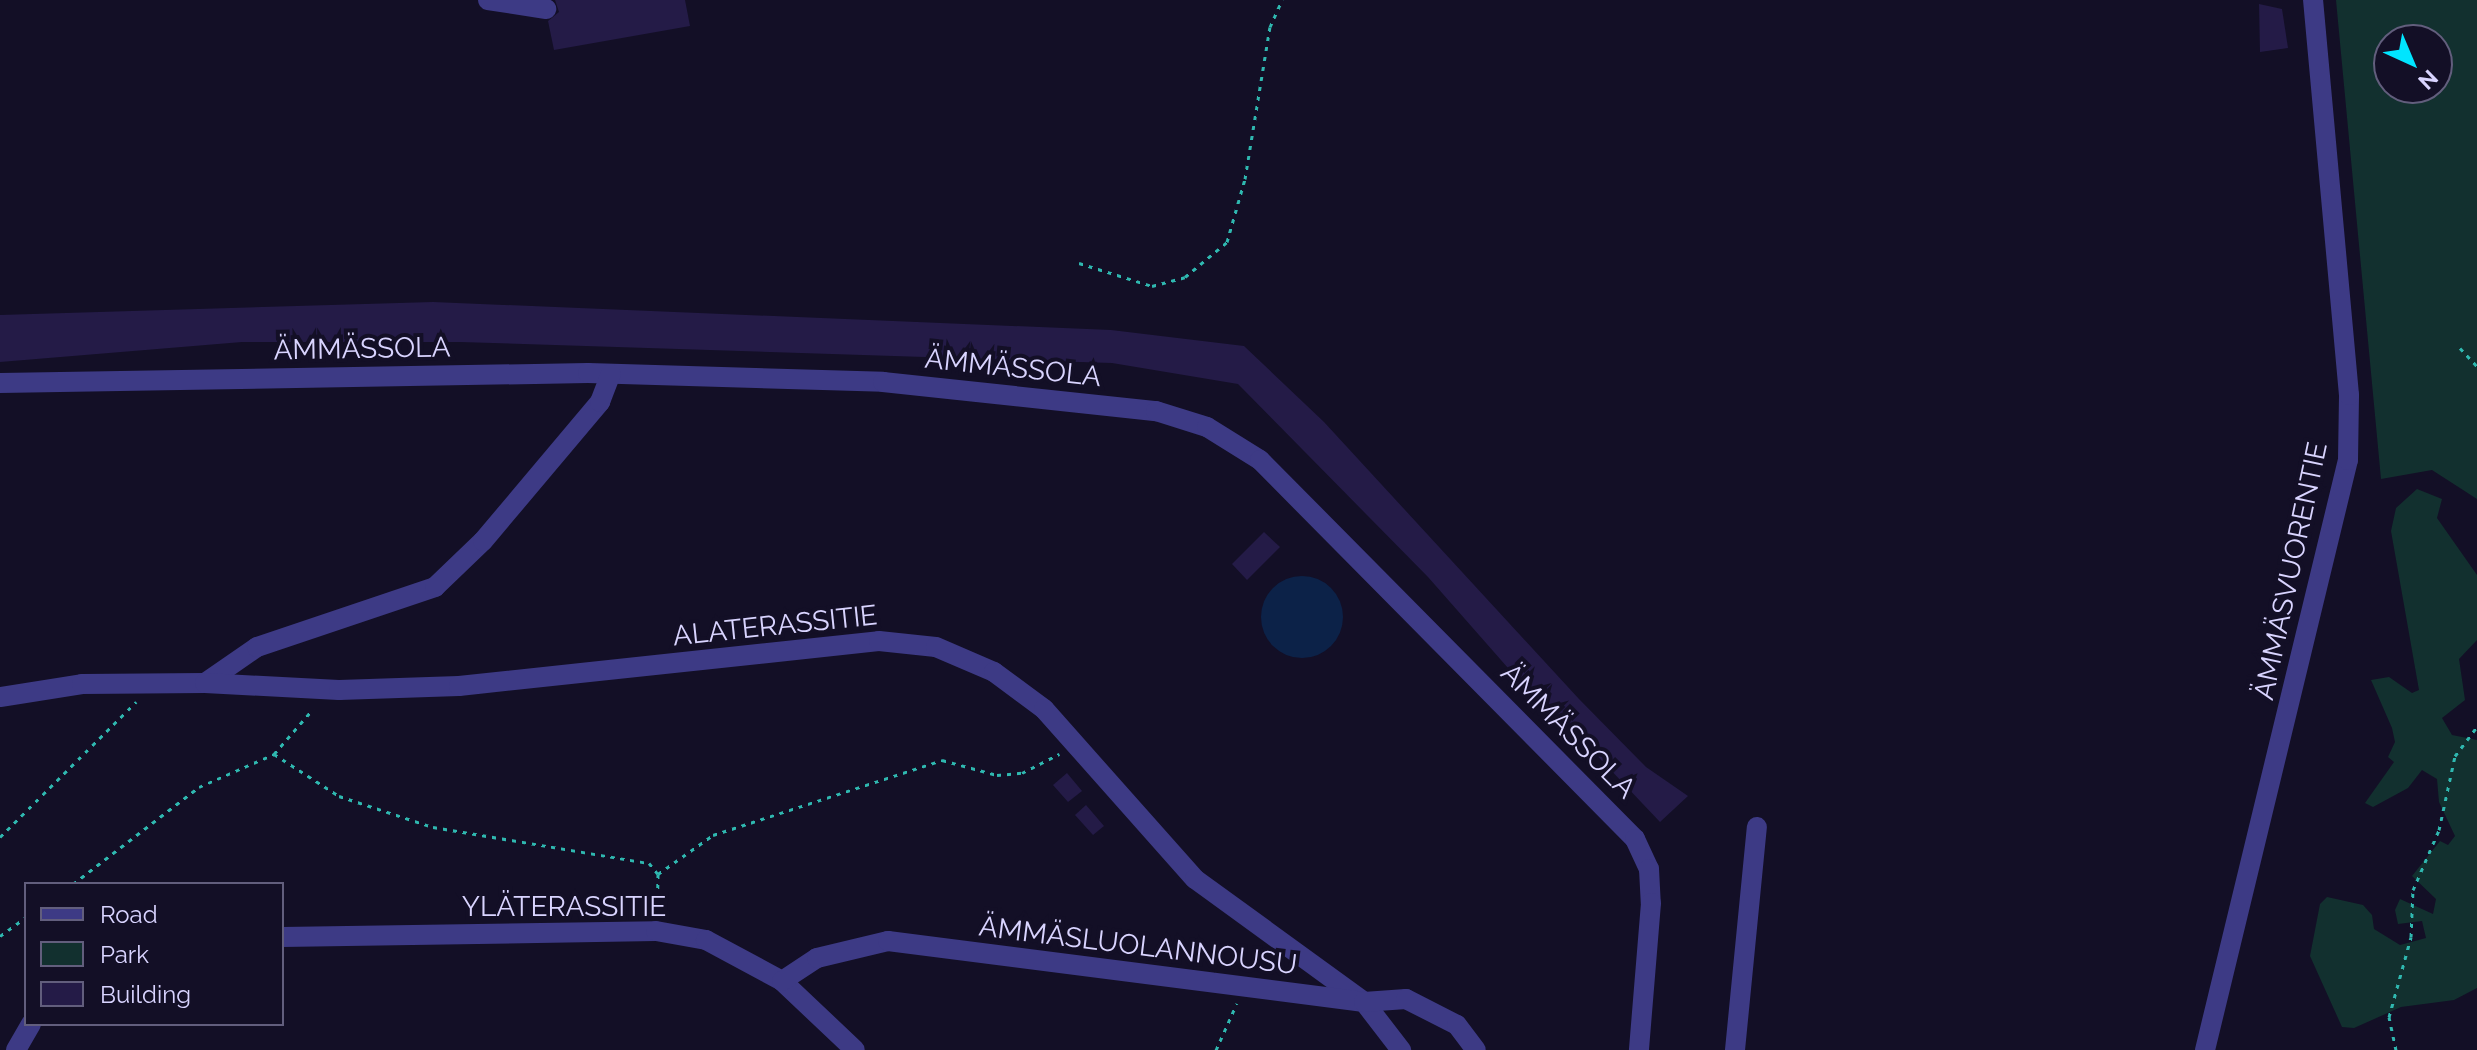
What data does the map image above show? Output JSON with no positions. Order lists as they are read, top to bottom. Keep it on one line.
{"streets":{"street":["ÄMMÄSSOLA","ÄMMÄSVUORENTIE","ALATERASSITIE","YLÄTERASSITIE","ÄMMÄSLUOLANNOUSU"]},"crossings":[["ALATERASSITIE","ÄMMÄSLUOLANNOUSU"],["YLÄTERASSITIE","ÄMMÄSLUOLANNOUSU"]],"legend":["Road","Park","Building"],"north":"bottom right"}
